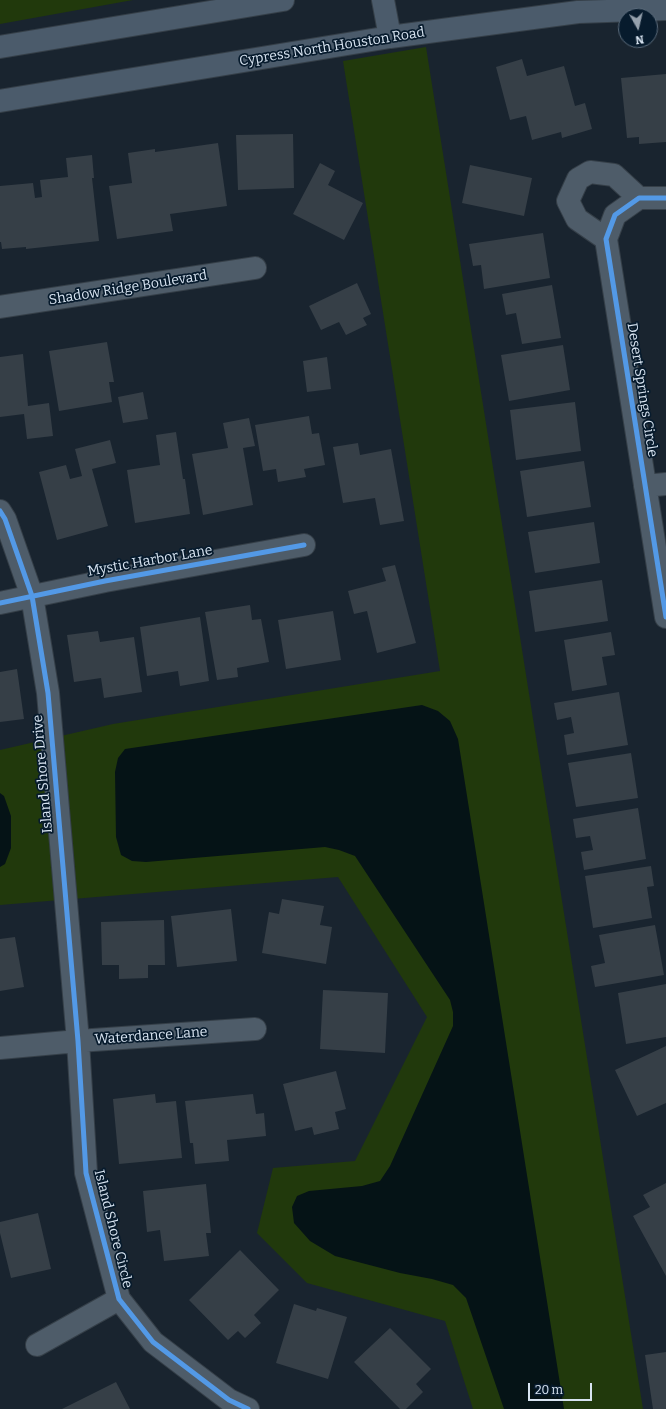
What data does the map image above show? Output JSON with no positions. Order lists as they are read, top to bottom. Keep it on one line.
{"streets":{"main road":["Cypress North Houston Road"],"street":["Shadow Ridge Boulevard","Desert Springs Circle","Mystic Harbor Lane","Island Shore Drive","Waterdance Lane","Island Shore Circle"]},"crossings":[["Mystic Harbor Lane","Island Shore Drive"],["Island Shore Drive","Waterdance Lane"],["Island Shore Drive","Island Shore Circle"],["Waterdance Lane","Island Shore Circle"]],"scale_bar":"20 m","north":"bottom"}
